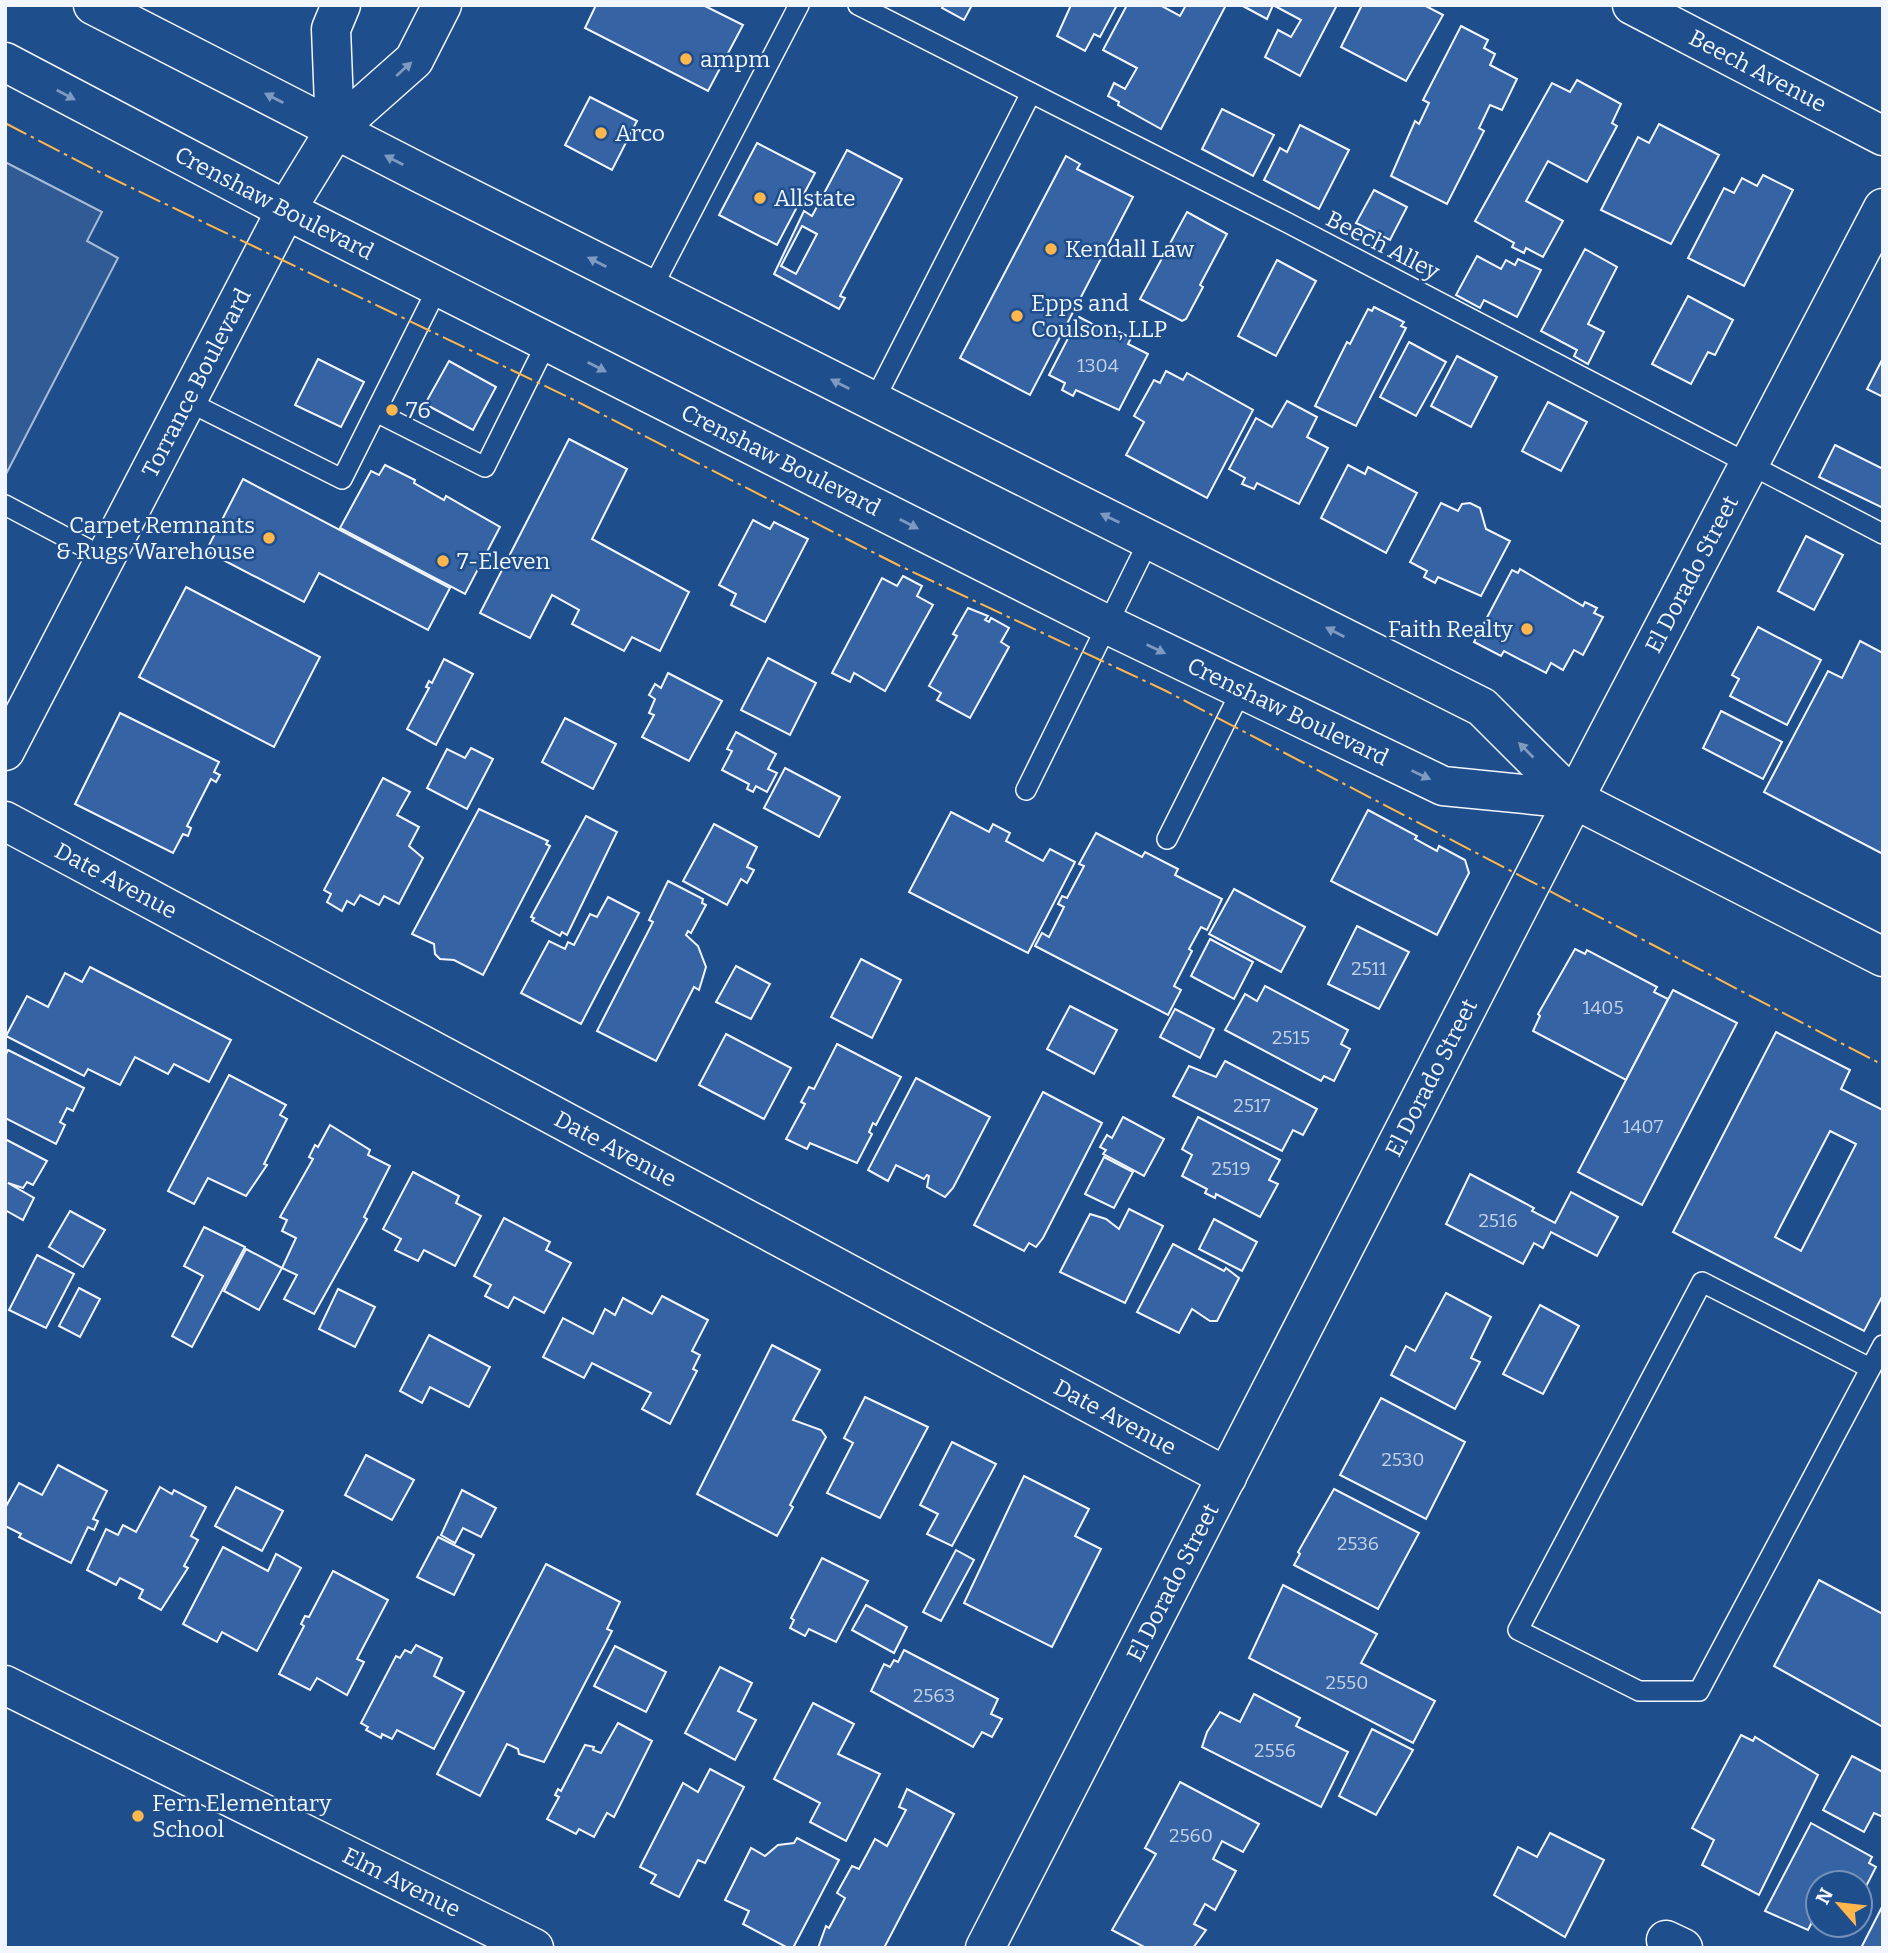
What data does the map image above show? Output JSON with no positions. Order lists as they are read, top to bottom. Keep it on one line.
{"streets":{"main road":["Beech Avenue","Crenshaw Boulevard","Torrance Boulevard","El Dorado Street","Date Avenue","Elm Avenue"],"lane":["Beech Alley"]},"crossings":[["Crenshaw Boulevard","Torrance Boulevard"],["Crenshaw Boulevard","El Dorado Street"],["Beech Alley","El Dorado Street"],["El Dorado Street","Date Avenue"]],"places":["ampm","Arco","Allstate","Kendall Law","Epps and Coulson, LLP","76","Carpet Remnants & Rugs Warehouse","7-Eleven","Faith Realty","Fern Elementary School"],"house_numbers":["1304","2511","1405","2515","2517","1407","2519","2516","2530","2536","2550","2563","2556","2560"],"north":"top left"}
